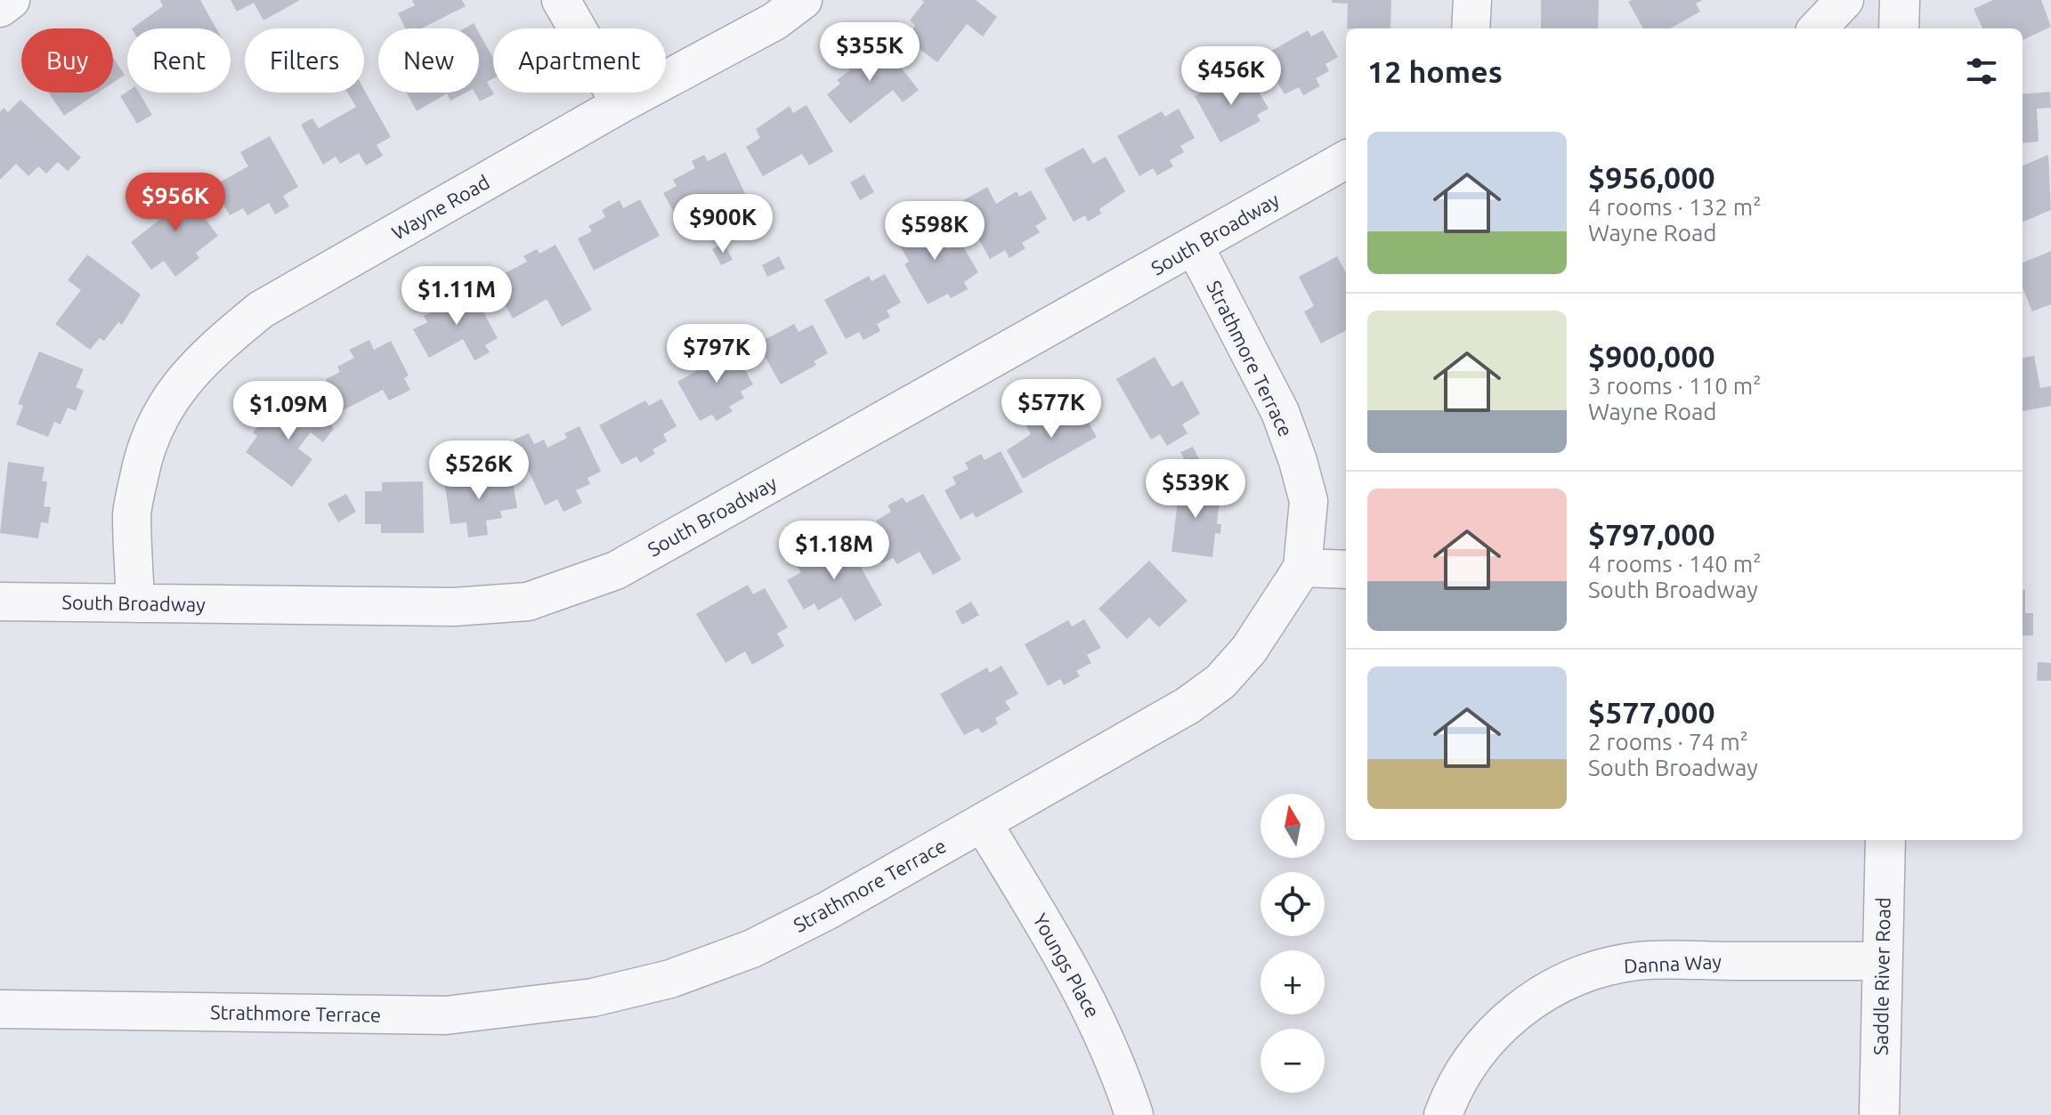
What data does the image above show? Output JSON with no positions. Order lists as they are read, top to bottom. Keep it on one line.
{"streets":{"street":["Wayne Road","South Broadway","Strathmore Terrace","Danna Way","Youngs Place","Saddle River Road"]},"crossings":[["Wayne Road","South Broadway"],["South Broadway","Strathmore Terrace"],["Strathmore Terrace","Youngs Place"],["Danna Way","Saddle River Road"]],"north":"top","page":{"price":["$355K","$456K","$956K","$900K","$598K","$1.11M","$797K","$577K","$1.09M","$526K","$539K","$1.18M"],"chip":["Buy","Rent","Filters","New","Apartment"],"heading":"12 homes","list":[{"name":"$956,000","note":"4 rooms · 132 m² · Wayne Road"},{"name":"$900,000","note":"3 rooms · 110 m² · Wayne Road"},{"name":"$797,000","note":"4 rooms · 140 m² · South Broadway"},{"name":"$577,000","note":"2 rooms · 74 m² · South Broadway"}],"map_buttons":["+","−"]}}
